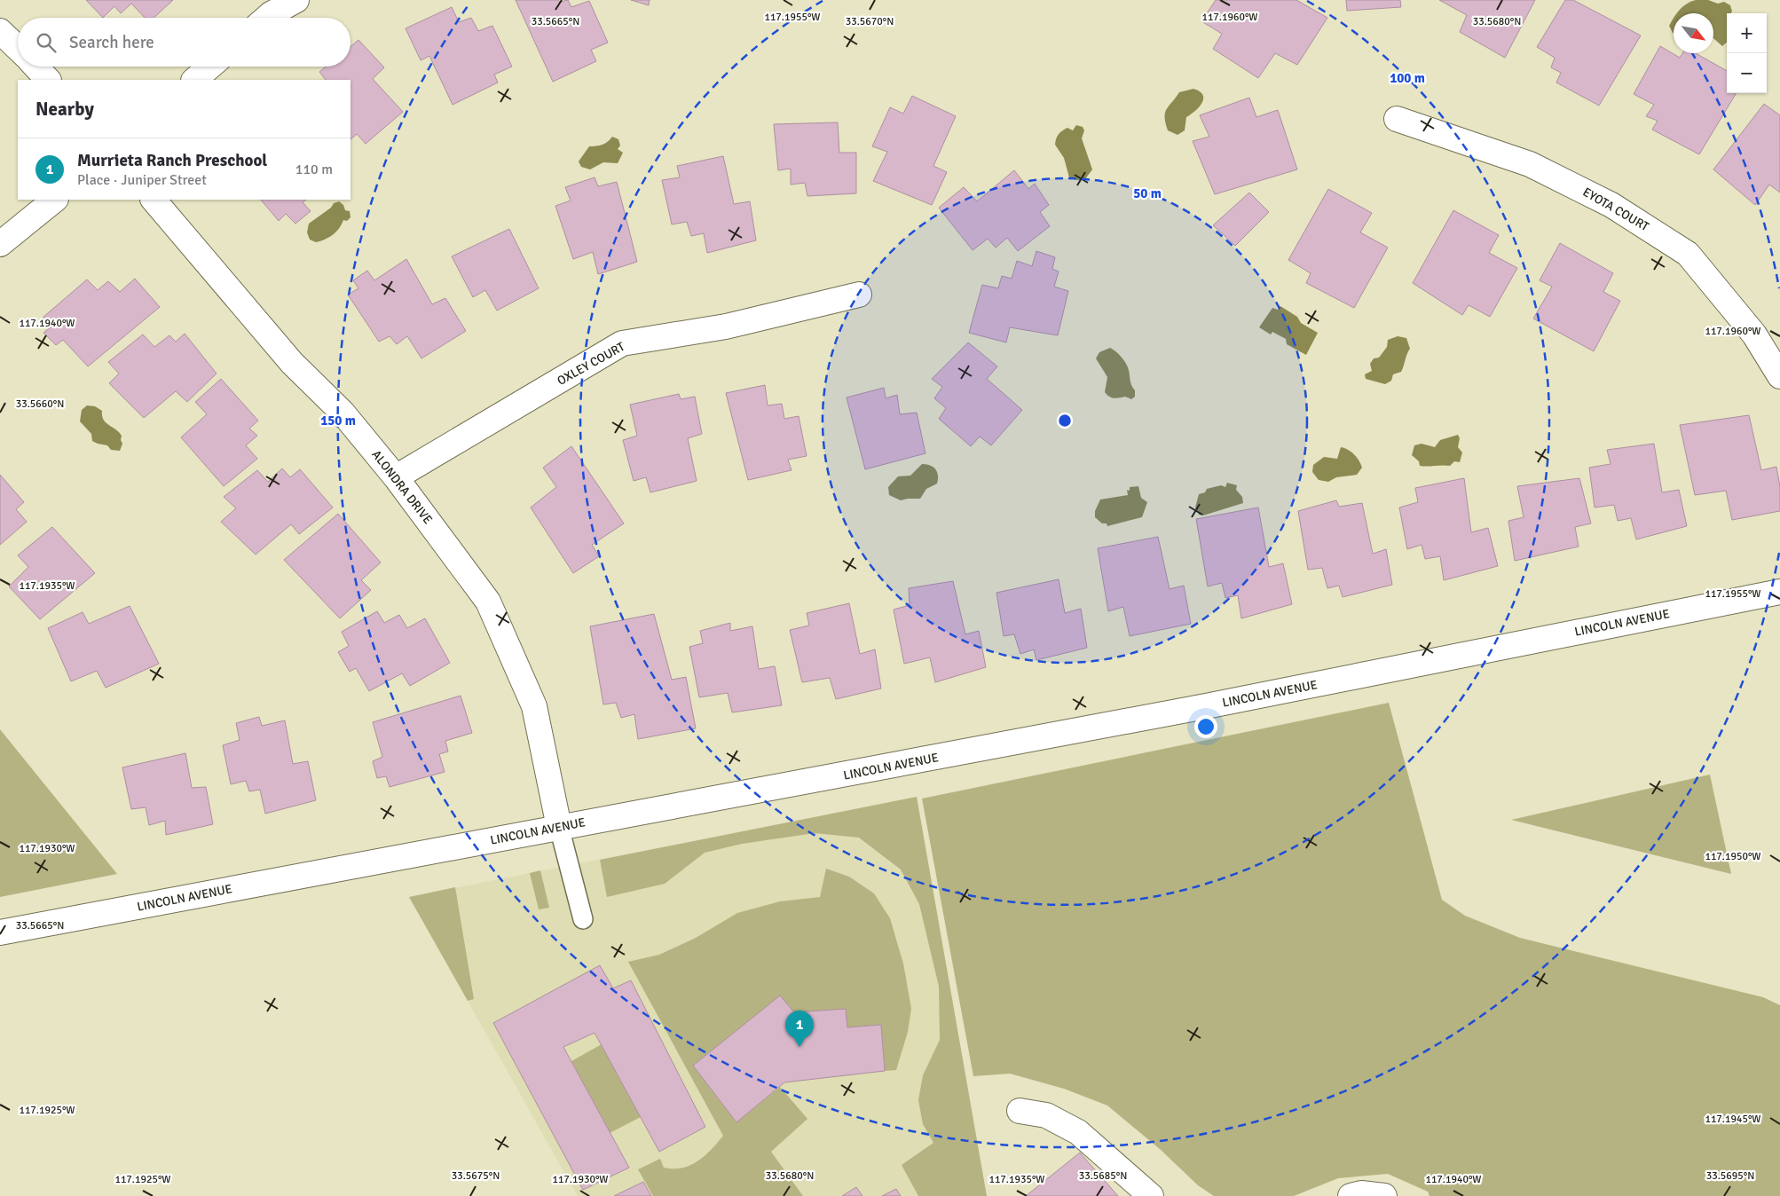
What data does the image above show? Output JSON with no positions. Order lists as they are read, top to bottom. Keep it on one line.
{"streets":{"street":["EYOTA COURT","OXLEY COURT","ALONDRA DRIVE","LINCOLN AVENUE"]},"crossings":[["OXLEY COURT","ALONDRA DRIVE"],["ALONDRA DRIVE","LINCOLN AVENUE"]],"north":"bottom right","page":{"map_buttons":["+","−"],"search":"Search here","heading":"Nearby","list":[{"mark":"1","name":"Murrieta Ranch Preschool","note":"Place · Juniper Street","value":"110 m"}],"pins":"1"},"coordinates":["117.1955°W","117.1960°W","33.5670°N","33.5680°N","33.5665°N","117.1940°W","33.5660°N","117.1935°W","117.1930°W","117.1950°W","117.1925°W","117.1945°W","33.5675°N","33.5685°N","33.5695°N"],"rings":["100 m","50 m","150 m"]}
